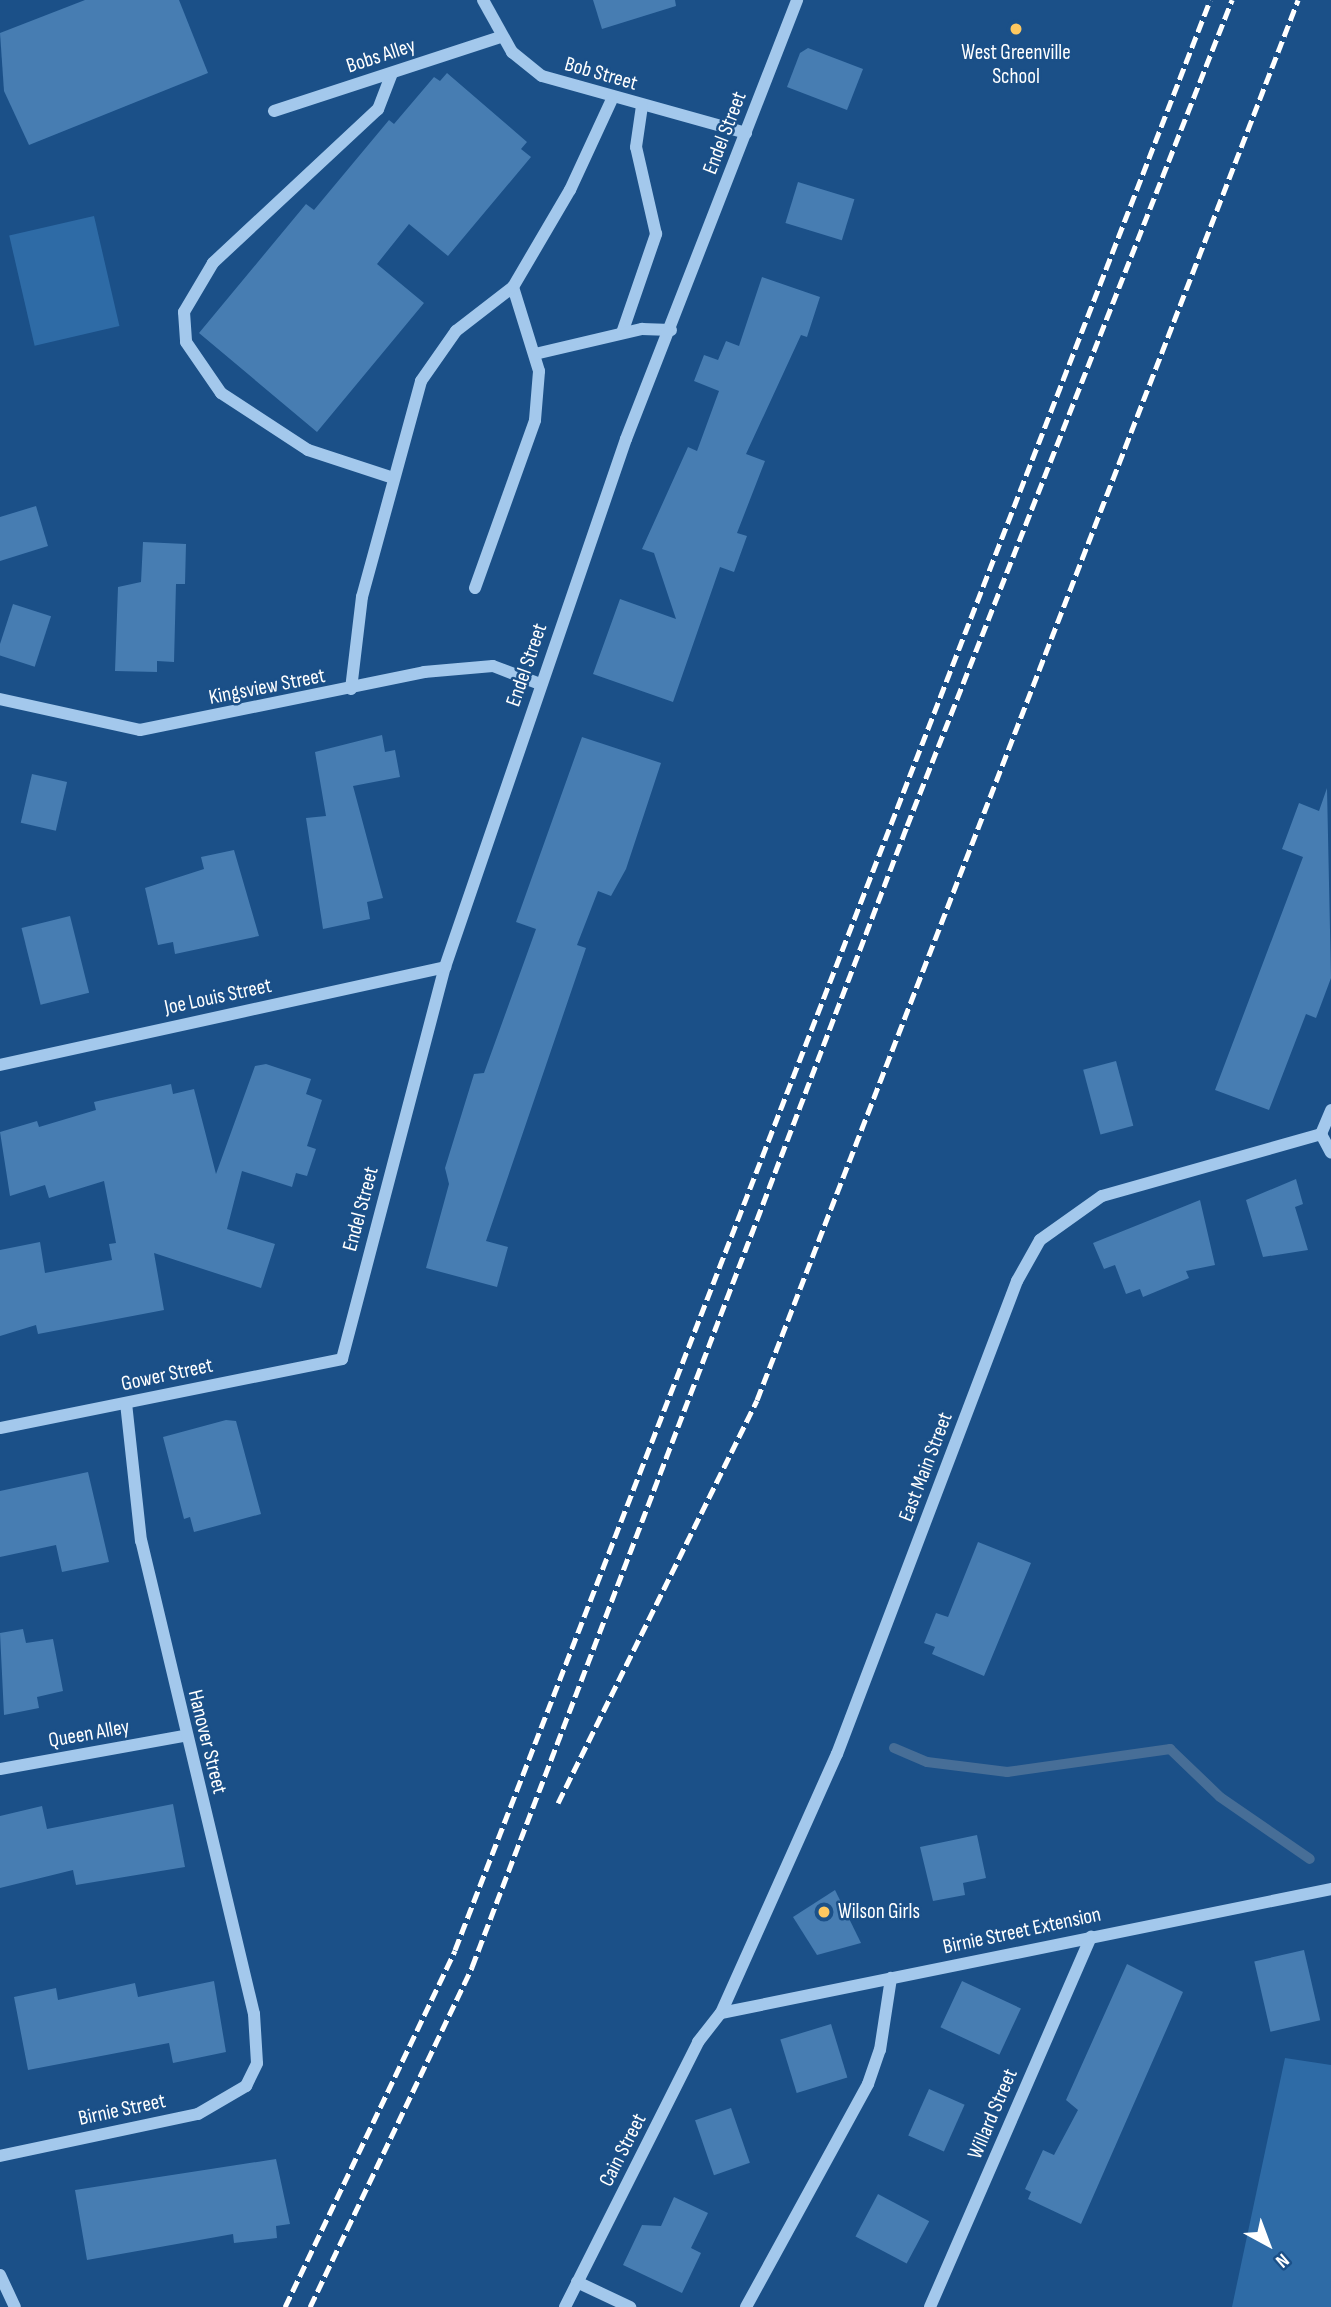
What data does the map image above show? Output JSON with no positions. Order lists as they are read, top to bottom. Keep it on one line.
{"streets":{"street":["Bobs Alley","Bob Street","Endel Street","Kingsview Street","Joe Louis Street","Gower Street","East Main Street","Queen Alley","Hanover Street","Birnie Street Extension","Birnie Street","Willard Street","Cain Street"]},"crossings":[["Bobs Alley","Bob Street"],["Bob Street","Endel Street"],["Endel Street","Kingsview Street"],["Endel Street","Joe Louis Street"],["Endel Street","Gower Street"],["Gower Street","Hanover Street"],["East Main Street","Birnie Street Extension"],["East Main Street","Cain Street"],["Queen Alley","Hanover Street"],["Hanover Street","Birnie Street"],["Birnie Street Extension","Willard Street"],["Birnie Street Extension","Cain Street"]],"places":["West Greenville School","Wilson Girls"],"north":"bottom right"}
